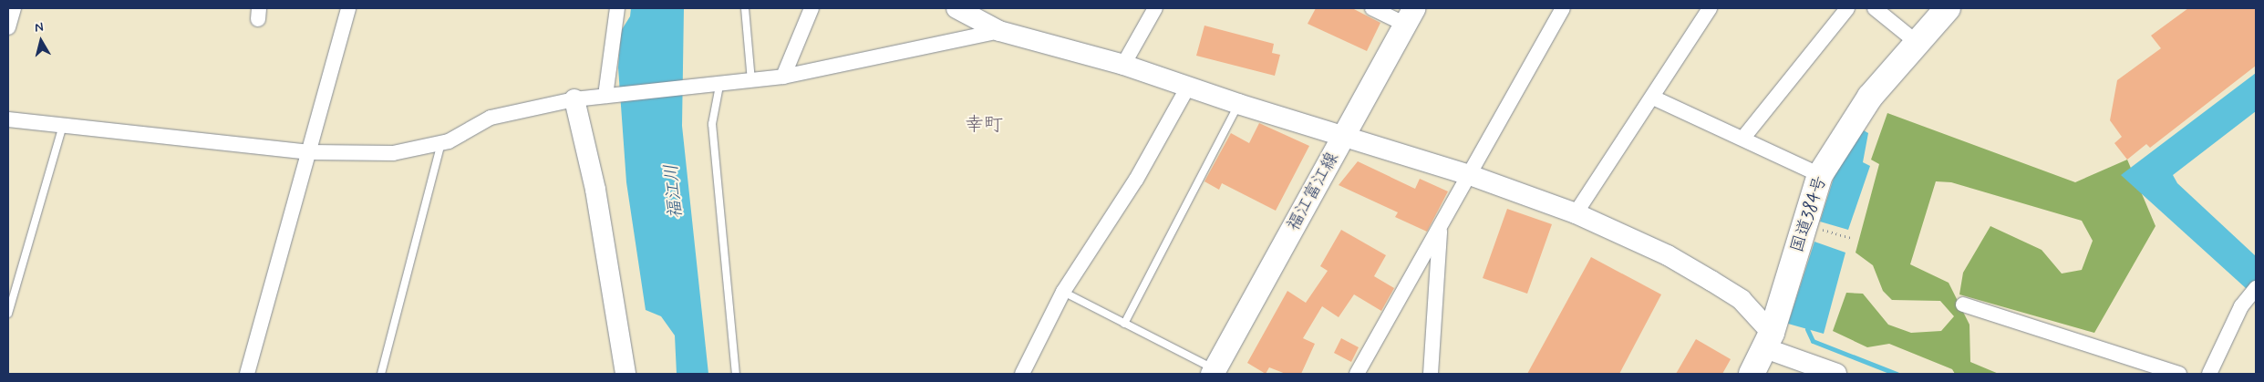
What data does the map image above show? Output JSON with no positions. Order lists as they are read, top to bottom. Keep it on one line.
{"streets":{"highway":["国道384号"],"main road":["福江富江線"]},"districts":["幸町"],"water":["福江川"],"north":"top"}
